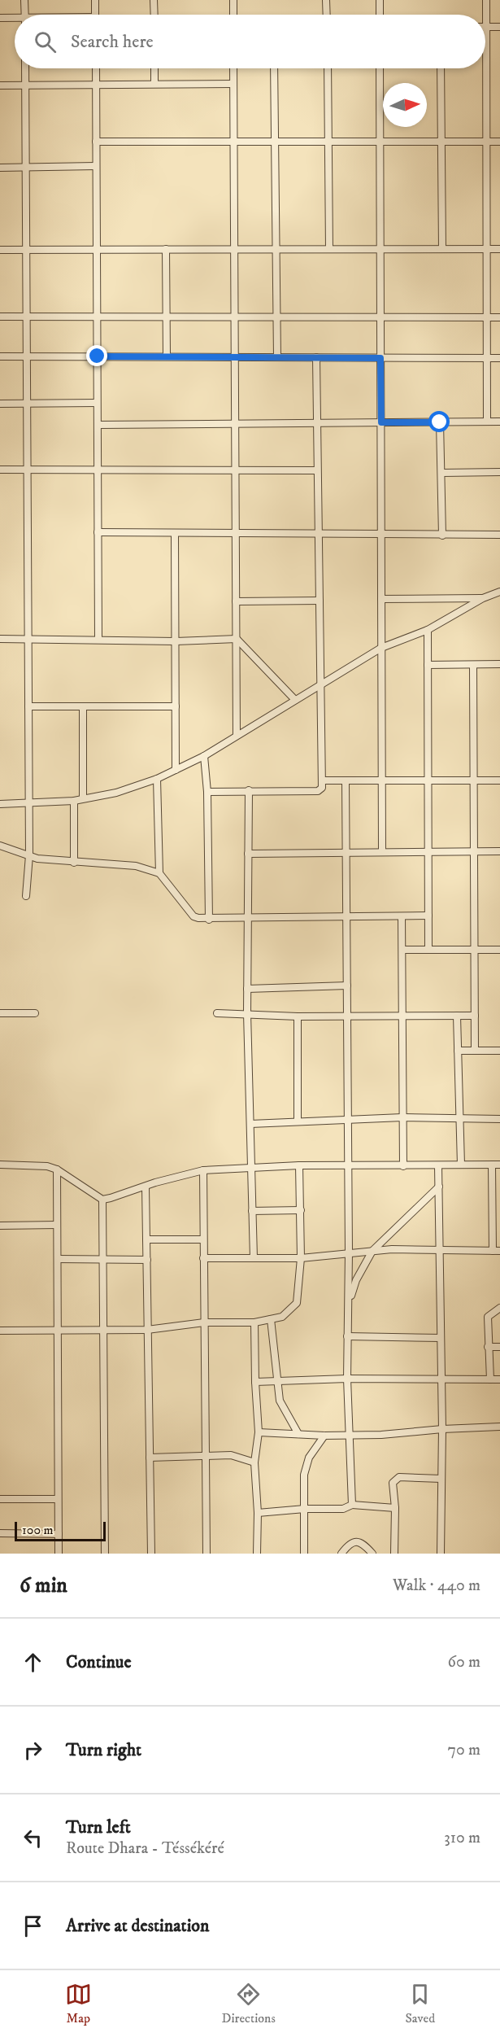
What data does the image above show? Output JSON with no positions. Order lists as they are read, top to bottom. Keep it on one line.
{"scale_bar":"100 m","north":"right","page":{"search":"Search here","scale":"100 m","heading":["6 min","Walk · 440 m"],"list":[["Continue","60 m"],["Turn right","70 m"],["Turn left","Route Dhara - Téssékéré","310 m"],"Arrive at destination"],"nav":["Map","Directions","Saved"]}}
